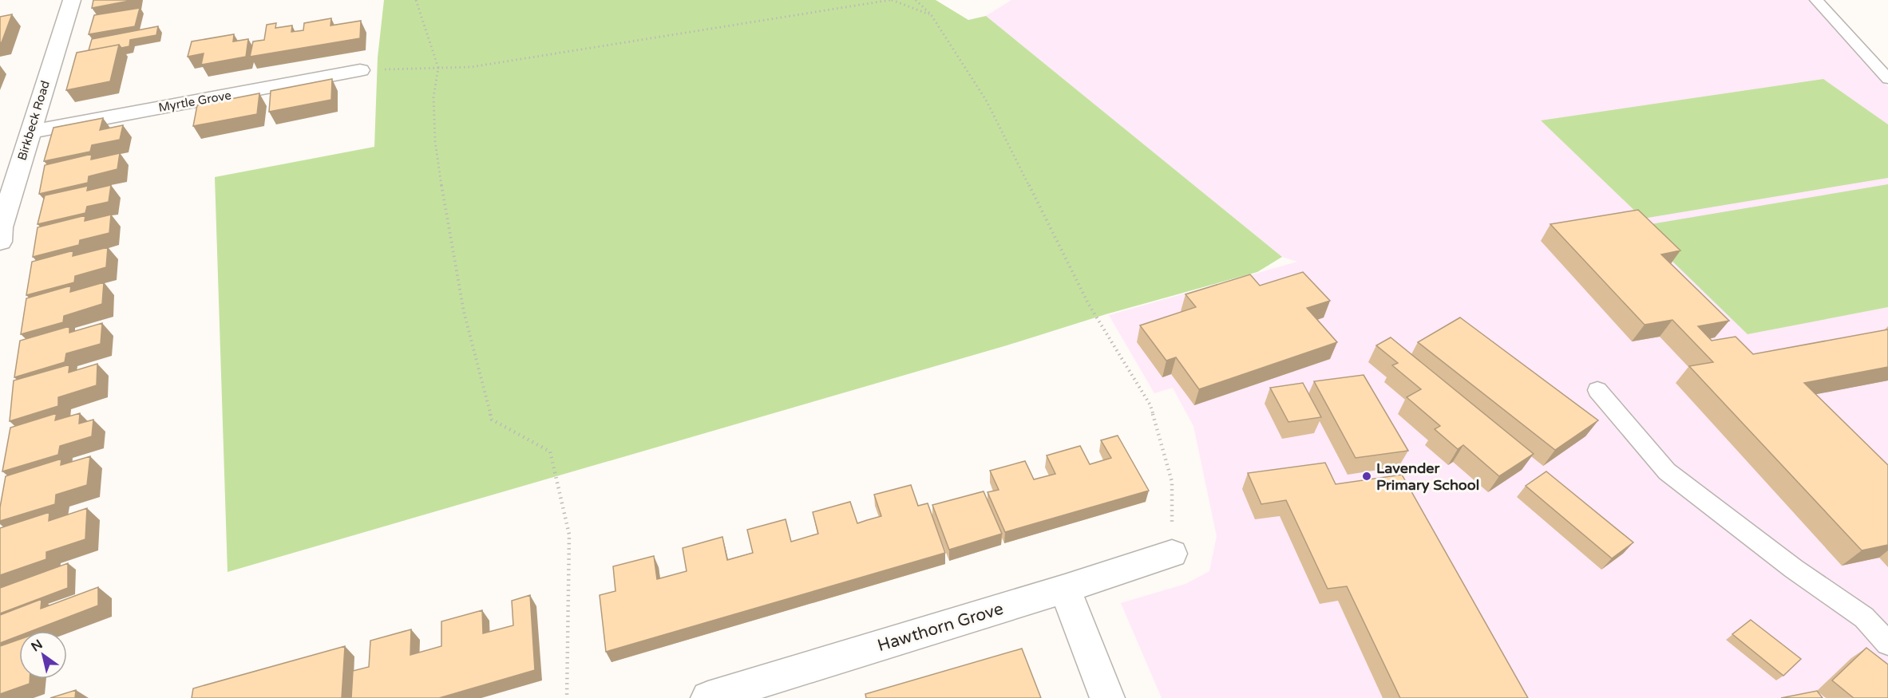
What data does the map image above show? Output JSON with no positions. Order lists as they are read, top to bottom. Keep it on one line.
{"streets":{"street":["Myrtle Grove","Birkbeck Road","Hawthorn Grove"]},"crossings":[["Myrtle Grove","Birkbeck Road"]],"places":["Lavender Primary School"],"north":"top left"}
